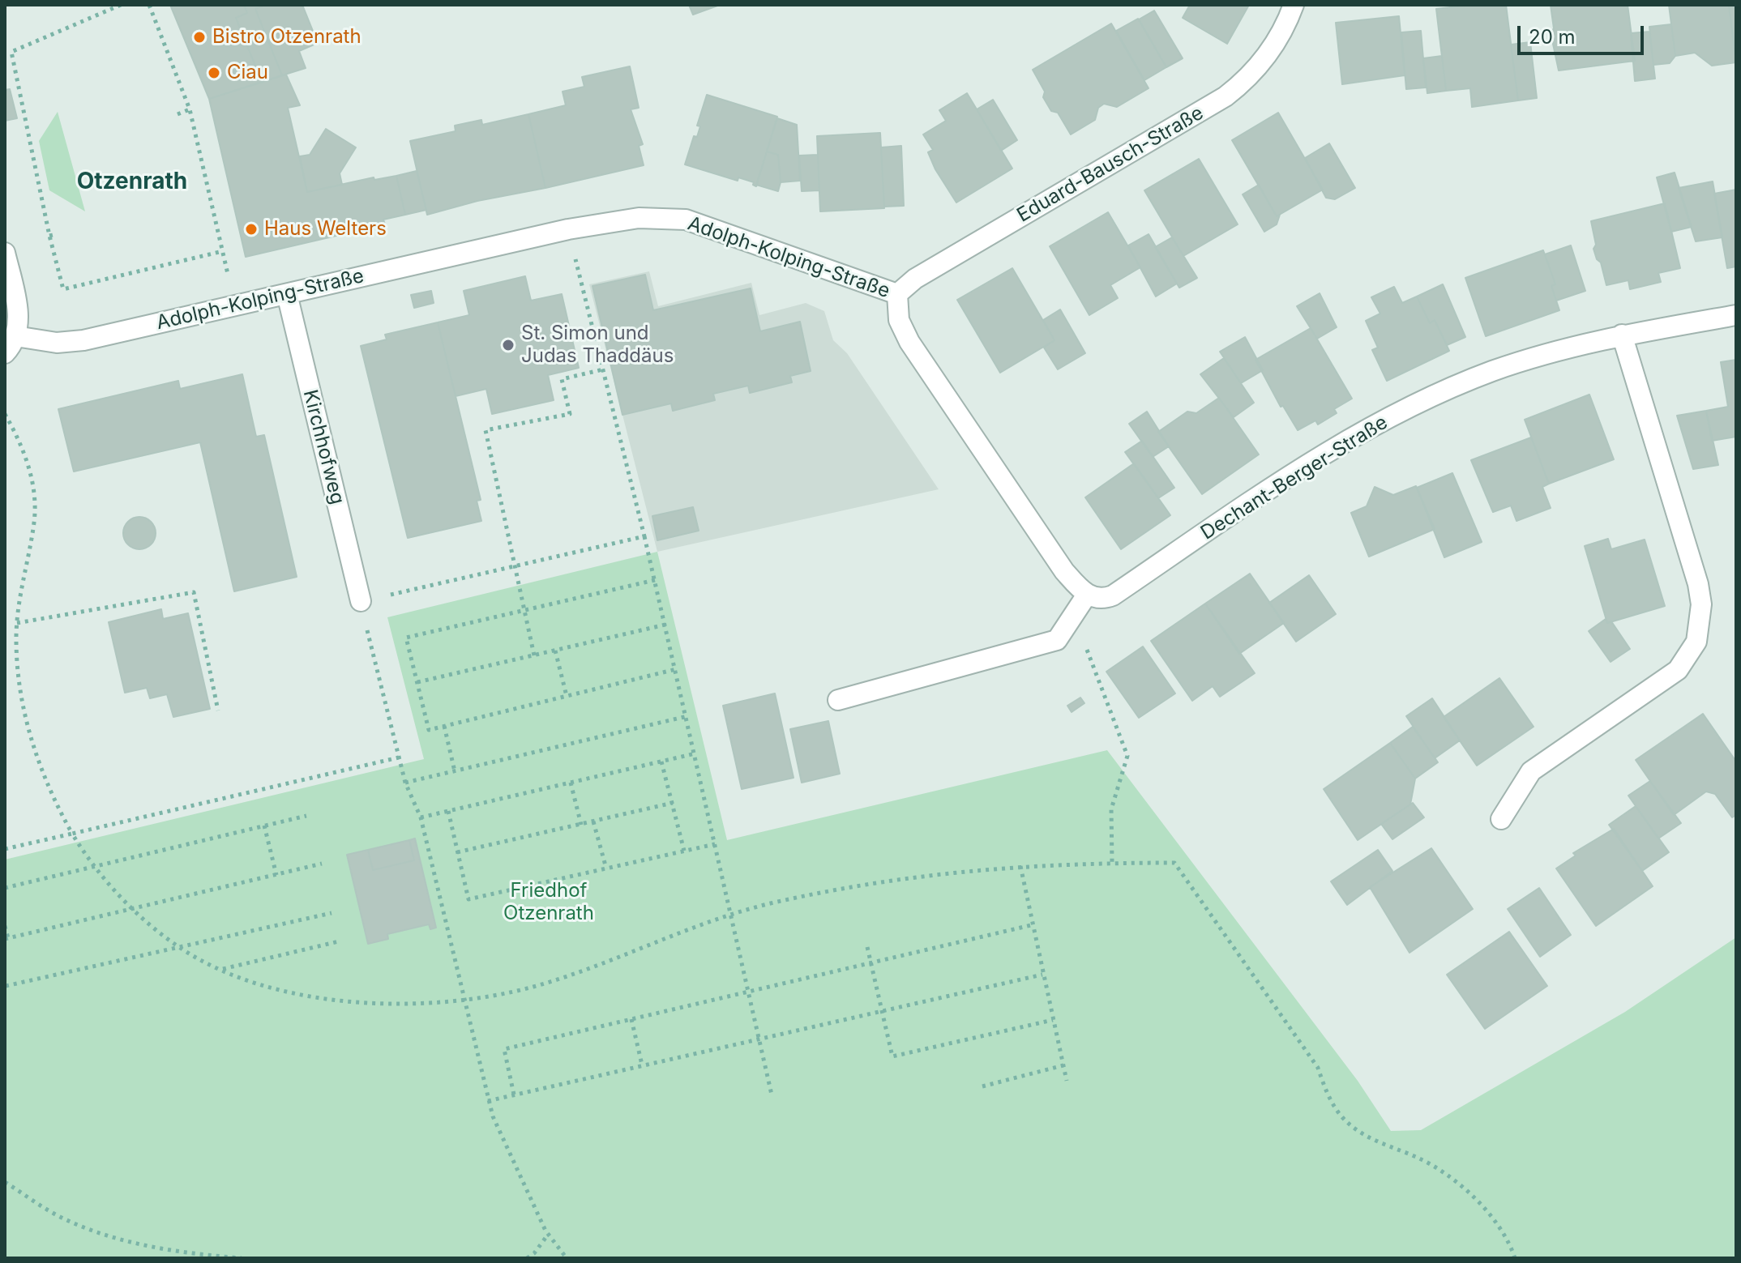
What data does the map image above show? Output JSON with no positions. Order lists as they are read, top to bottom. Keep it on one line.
{"streets":{"street":["Eduard-Bausch-Straße","Adolph-Kolping-Straße","Kirchhofweg","Dechant-Berger-Straße"]},"crossings":[["Eduard-Bausch-Straße","Adolph-Kolping-Straße"],["Adolph-Kolping-Straße","Kirchhofweg"],["Adolph-Kolping-Straße","Dechant-Berger-Straße"]],"districts":["Otzenrath"],"parks":["Friedhof Otzenrath"],"places":["Bistro Otzenrath","Ciau","Haus Welters","St. Simon und Judas Thaddäus"],"scale_bar":"20 m"}
